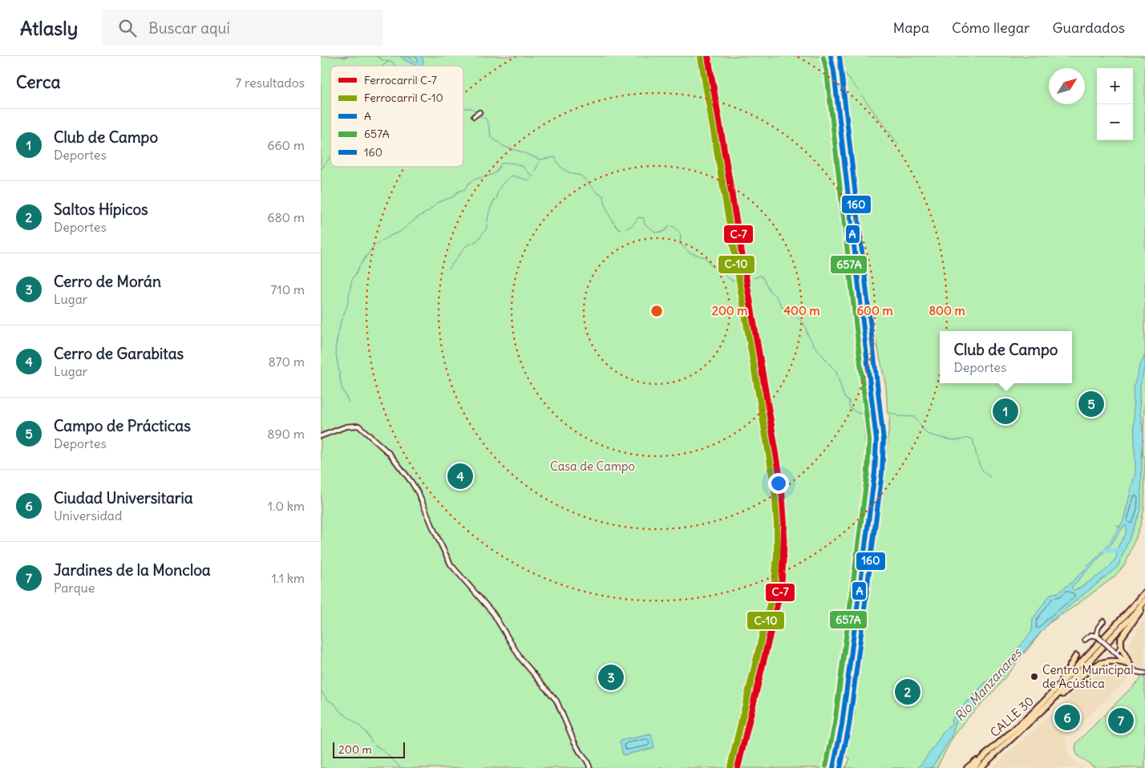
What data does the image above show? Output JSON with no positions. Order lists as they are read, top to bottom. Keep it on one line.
{"streets":{"highway":["CALLE 30"]},"water":["Río Manzanares"],"parks":["Casa de Campo"],"places":["Centro Municipal de Acústica"],"lines":["rail line C-7","transit line A","transit line 160","rail line C-10","transit line 657A"],"legend":["Ferrocarril C-7","Ferrocarril C-10","A","657A","160"],"scale_bar":"200 m","north":"top right","page":{"header":"Atlasly","search":"Buscar aquí","nav":["Mapa","Cómo llegar","Guardados"],"heading":["Cerca","7 resultados"],"map_buttons":["+","−"],"list":[{"mark":"1","name":"Club de Campo","note":"Deportes","value":"660 m"},{"mark":"2","name":"Saltos Hípicos","note":"Deportes","value":"680 m"},{"mark":"3","name":"Cerro de Morán","note":"Lugar","value":"710 m"},{"mark":"4","name":"Cerro de Garabitas","note":"Lugar","value":"870 m"},{"mark":"5","name":"Campo de Prácticas","note":"Deportes","value":"890 m"},{"mark":"6","name":"Ciudad Universitaria","note":"Universidad","value":"1.0 km"},{"mark":"7","name":"Jardines de la Moncloa","note":"Parque","value":"1.1 km"}],"popup":["Club de Campo","Deportes"],"pins":["5","1","4","3","2","6","7"],"scale":"200 m"},"rings":["200 m","400 m","600 m","800 m"]}
